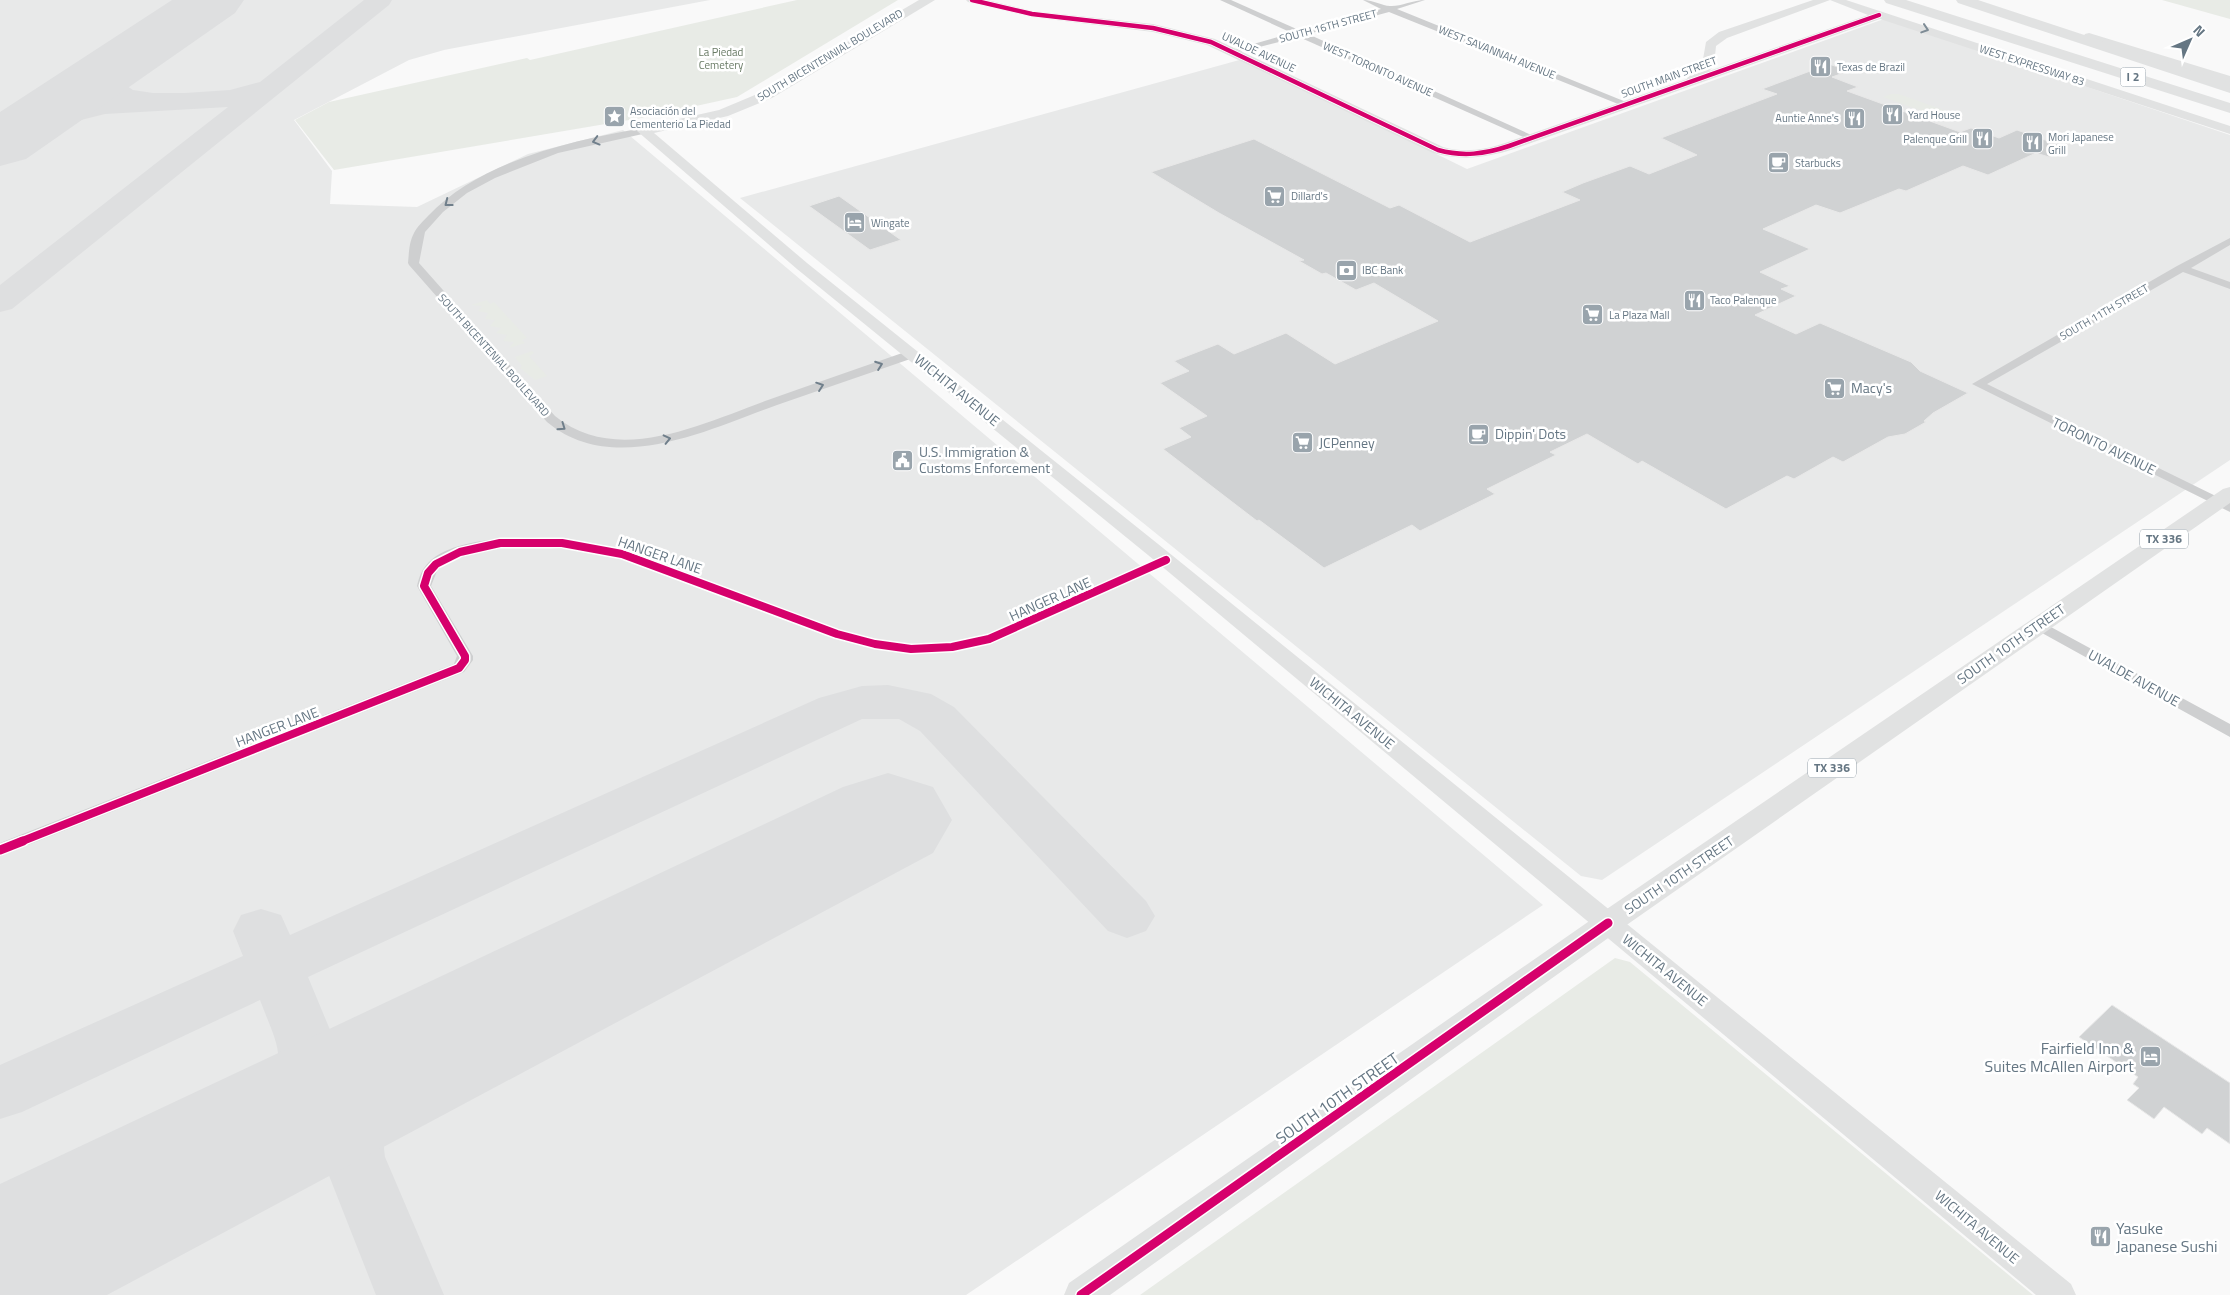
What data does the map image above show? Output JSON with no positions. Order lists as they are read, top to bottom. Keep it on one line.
{"streets":{"highway":["I 2"],"main road":["UVALDE AVENUE","SOUTH BICENTENNIAL BOULEVARD","WEST EXPRESSWAY 83","SOUTH MAIN STREET","WICHITA AVENUE","TX 336","SOUTH 10TH STREET"],"street":["SOUTH 16TH STREET","WEST SAVANNAH AVENUE","WEST TORONTO AVENUE","SOUTH 11TH STREET","SOUTH BICENTENIAL BOULEVARD","TORONTO AVENUE","HANGER LANE"]},"crossings":[["SOUTH 16TH STREET","UVALDE AVENUE"],["SOUTH 16TH STREET","WEST SAVANNAH AVENUE"],["SOUTH 16TH STREET","WEST TORONTO AVENUE"],["UVALDE AVENUE","SOUTH MAIN STREET"],["UVALDE AVENUE","SOUTH 10TH STREET"],["WEST SAVANNAH AVENUE","SOUTH MAIN STREET"],["SOUTH BICENTENNIAL BOULEVARD","SOUTH BICENTENIAL BOULEVARD"],["SOUTH BICENTENNIAL BOULEVARD","WICHITA AVENUE"],["WEST EXPRESSWAY 83","SOUTH MAIN STREET"],["WEST TORONTO AVENUE","SOUTH MAIN STREET"],["SOUTH 11TH STREET","TORONTO AVENUE"],["SOUTH BICENTENIAL BOULEVARD","WICHITA AVENUE"],["WICHITA AVENUE","HANGER LANE"],["WICHITA AVENUE","SOUTH 10TH STREET"],["TORONTO AVENUE","SOUTH 10TH STREET"]],"parks":["La Piedad Cemetery"],"places":{"restaurant":["Texas de Brazil","Yard House","Auntie Anne's","Palenque Grill","Mori Japanese Grill","Taco Palenque","Yasuke Japanese Sushi"],"place":["Asociación del Cementerio La Piedad"],"cafe":["Starbucks","Dippin' Dots"],"supermarket":["Dillard's","La Plaza Mall","Macy's","JCPenney"],"hotel":["Wingate","Fairfield Inn & Suites McAllen Airport"],"bank":["IBC Bank"],"public building":["U.S. Immigration & Customs Enforcement"]},"north":"top right"}
